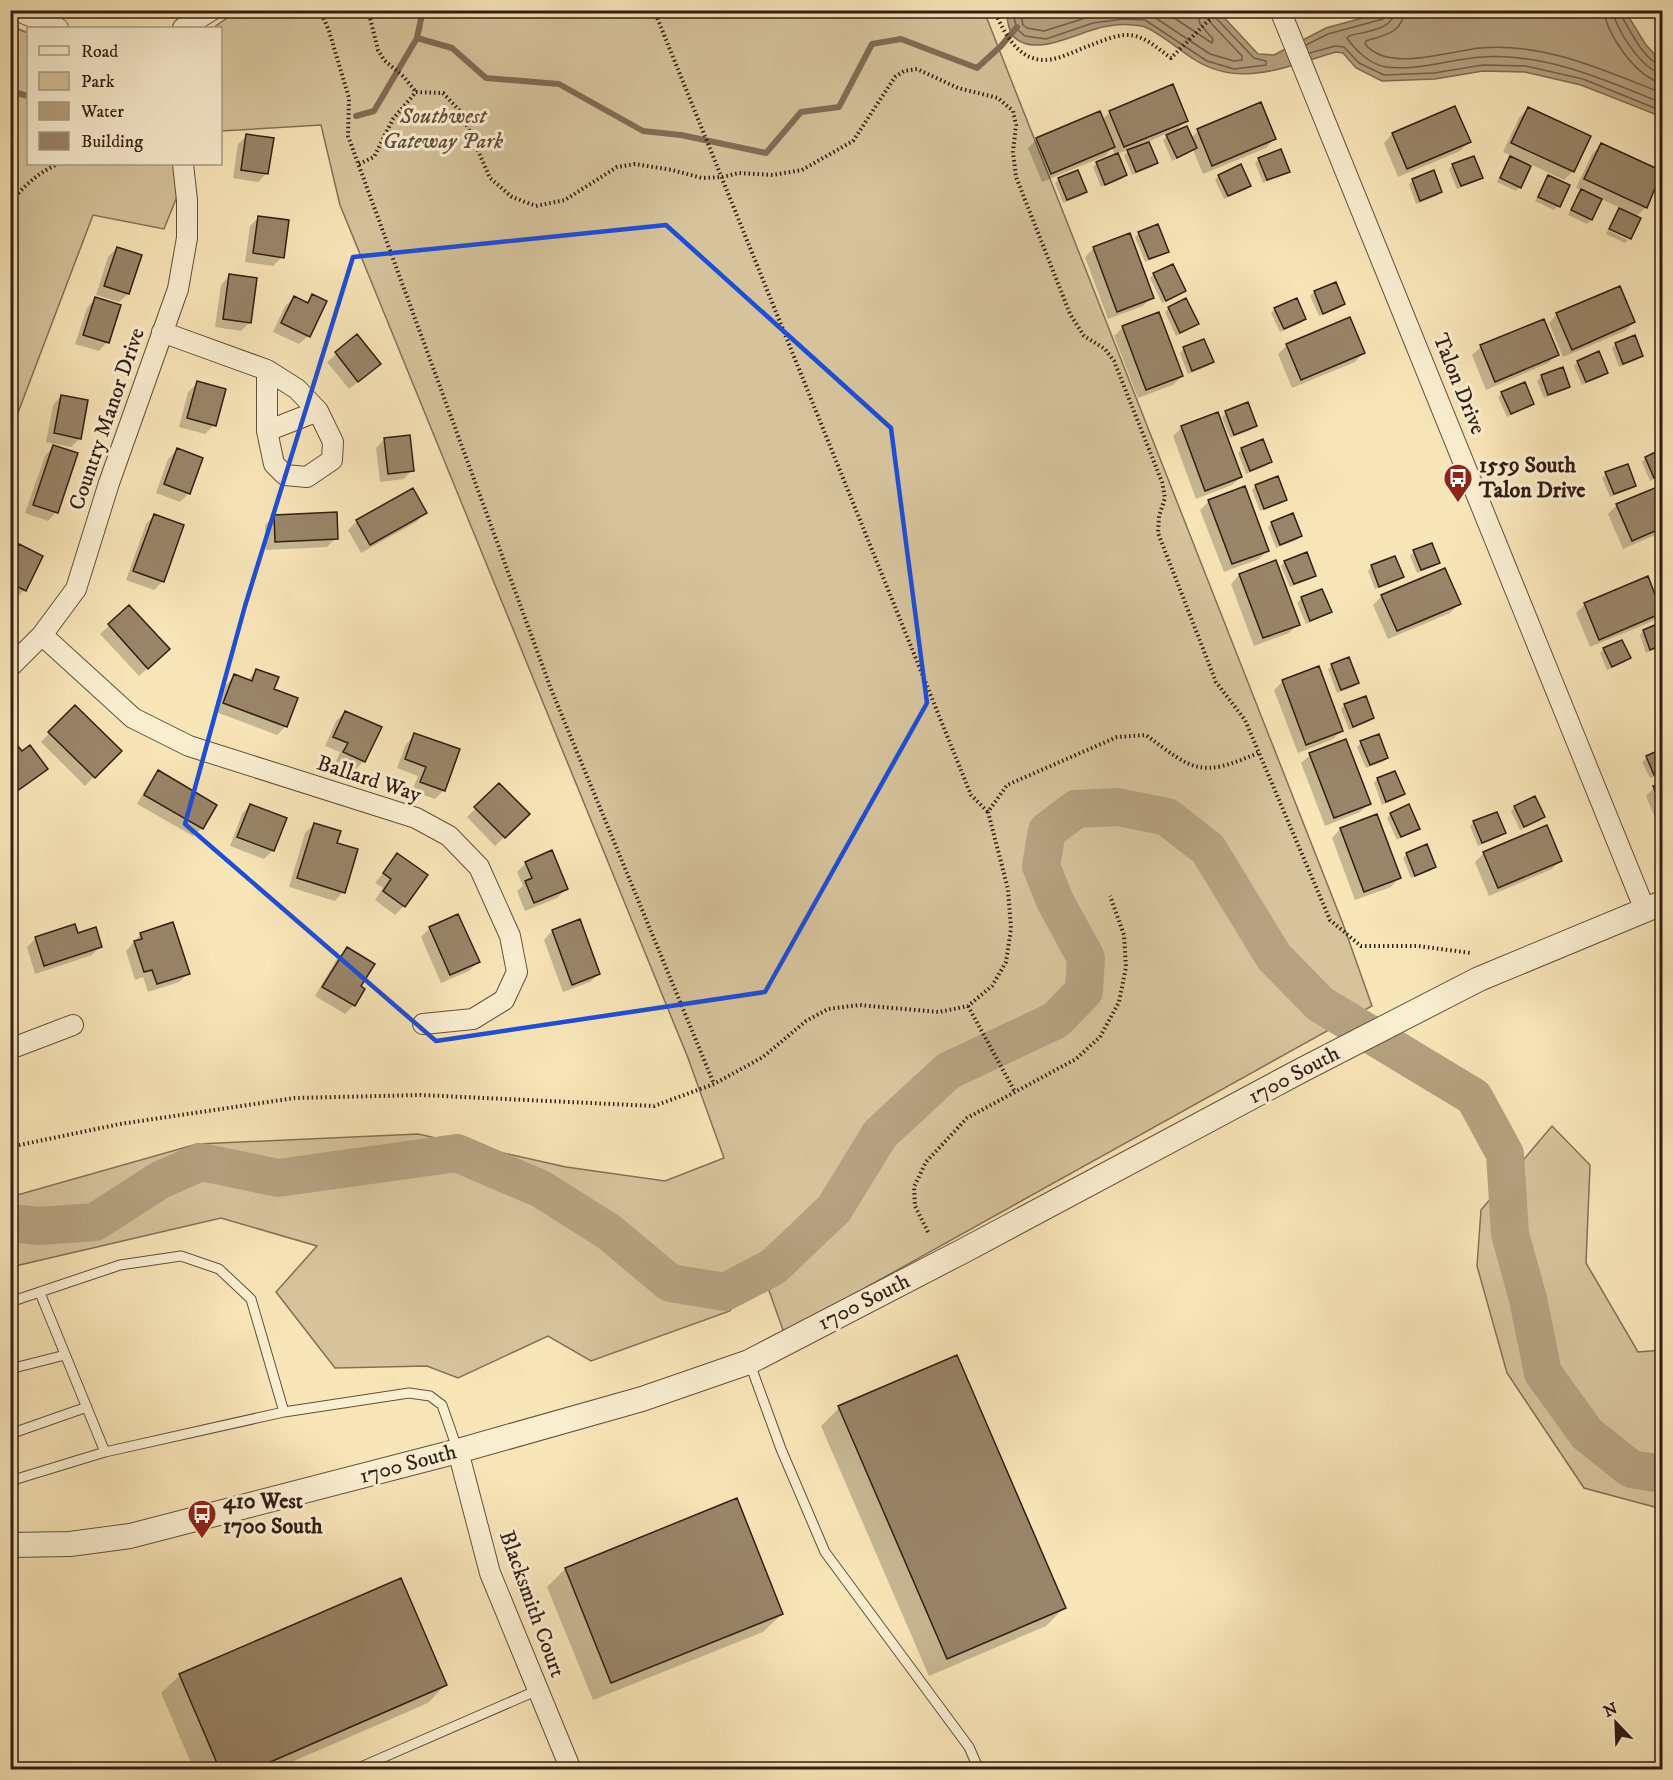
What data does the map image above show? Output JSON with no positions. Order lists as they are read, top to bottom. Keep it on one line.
{"streets":{"street":["Talon Drive","Country Manor Drive","Ballard Way","1700 South","Blacksmith Court"]},"crossings":[["Talon Drive","1700 South"],["Country Manor Drive","Ballard Way"],["1700 South","Blacksmith Court"]],"parks":["Southwest Gateway Park"],"places":{"bus stop":["1559 South Talon Drive","410 West 1700 South"]},"legend":["Road","Park","Water","Building"],"north":"top left"}
